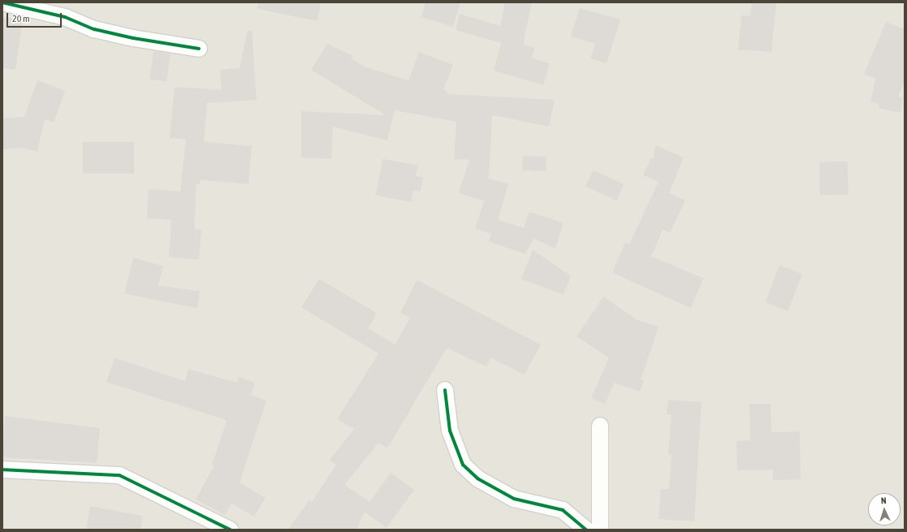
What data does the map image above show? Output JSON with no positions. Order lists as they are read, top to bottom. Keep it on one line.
{"scale_bar":"20 m","north":"top"}
